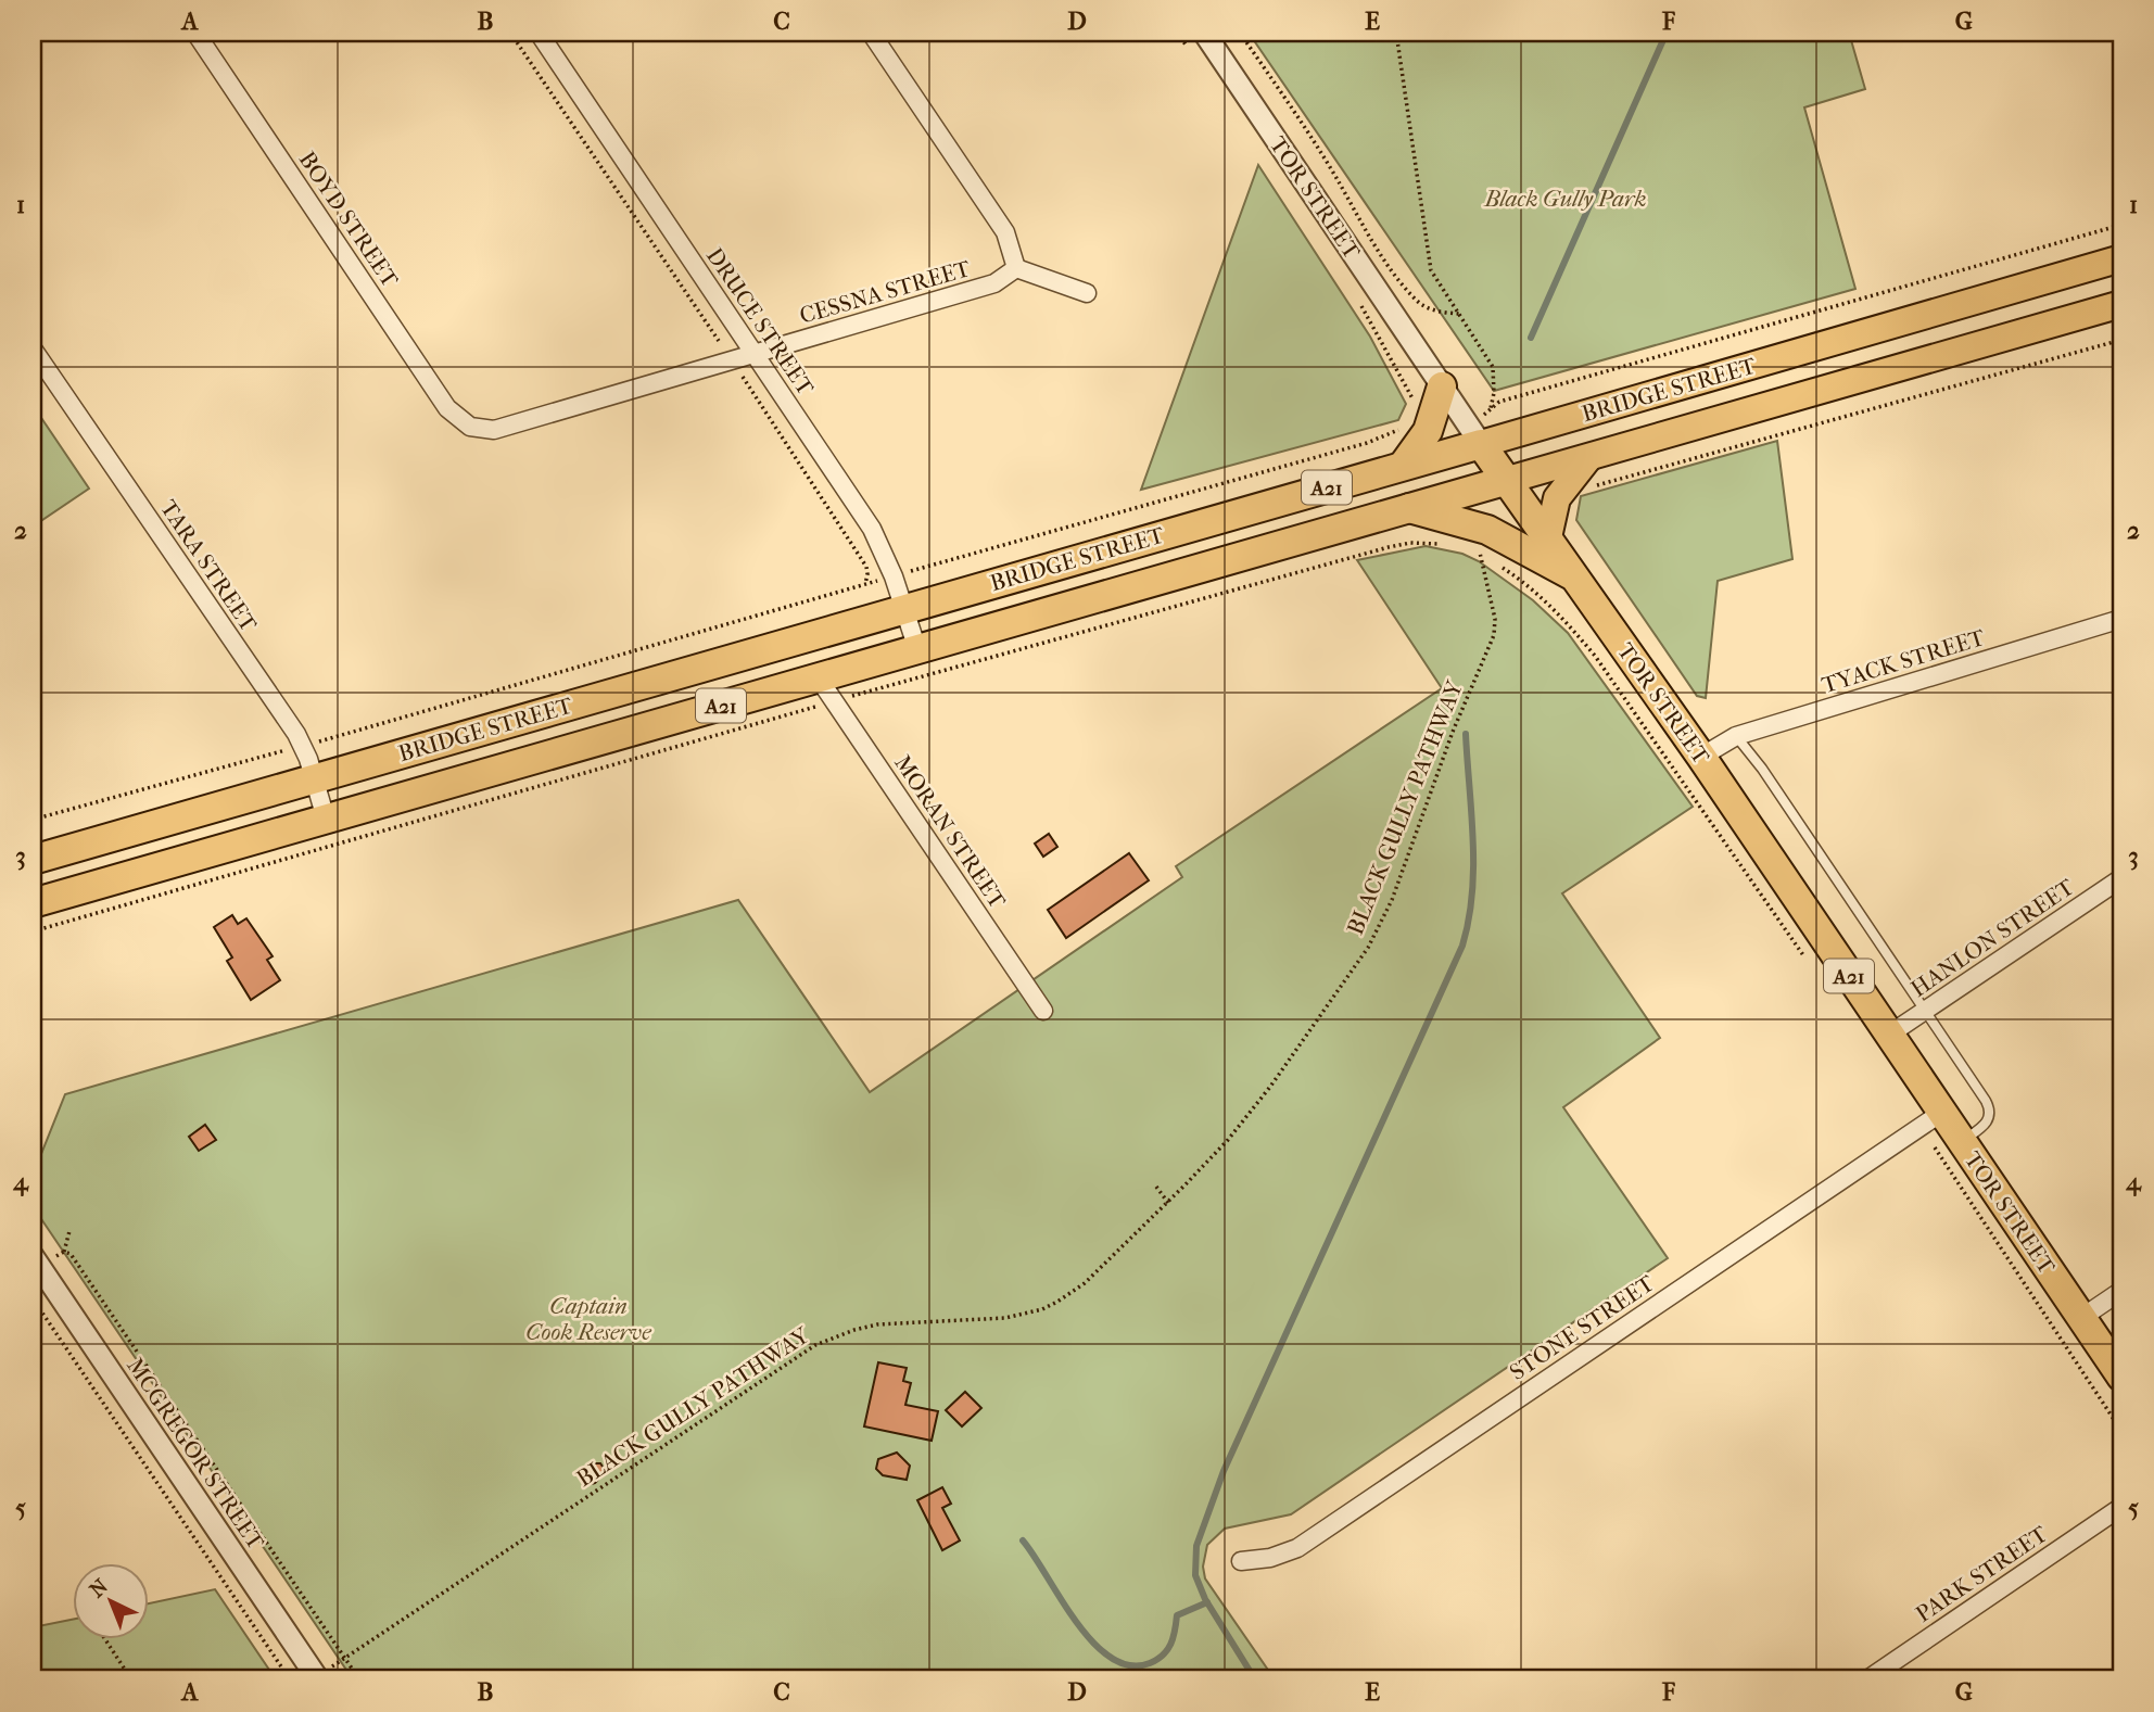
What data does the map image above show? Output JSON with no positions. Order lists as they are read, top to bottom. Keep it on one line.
{"streets":{"highway":["TOR STREET","BRIDGE STREET","A21"],"street":["BOYD STREET","CESSNA STREET","DRUCE STREET","TARA STREET","TYACK STREET","MORAN STREET","HANLON STREET","STONE STREET","MCGREGOR STREET","PARK STREET"],"path":["BLACK GULLY PATHWAY"]},"crossings":[["TOR STREET","BRIDGE STREET"],["TOR STREET","A21"],["TOR STREET","TYACK STREET"],["TOR STREET","HANLON STREET"],["TOR STREET","STONE STREET"],["BOYD STREET","CESSNA STREET"],["CESSNA STREET","DRUCE STREET"],["DRUCE STREET","BRIDGE STREET"],["BRIDGE STREET","A21"],["BRIDGE STREET","TARA STREET"],["BRIDGE STREET","MORAN STREET"]],"parks":["Black Gully Park","Captain Cook Reserve"],"north":"top left","grid":{"columns":["A","B","C","D","E","F","G"],"rows":["1","2","3","4","5"]}}
